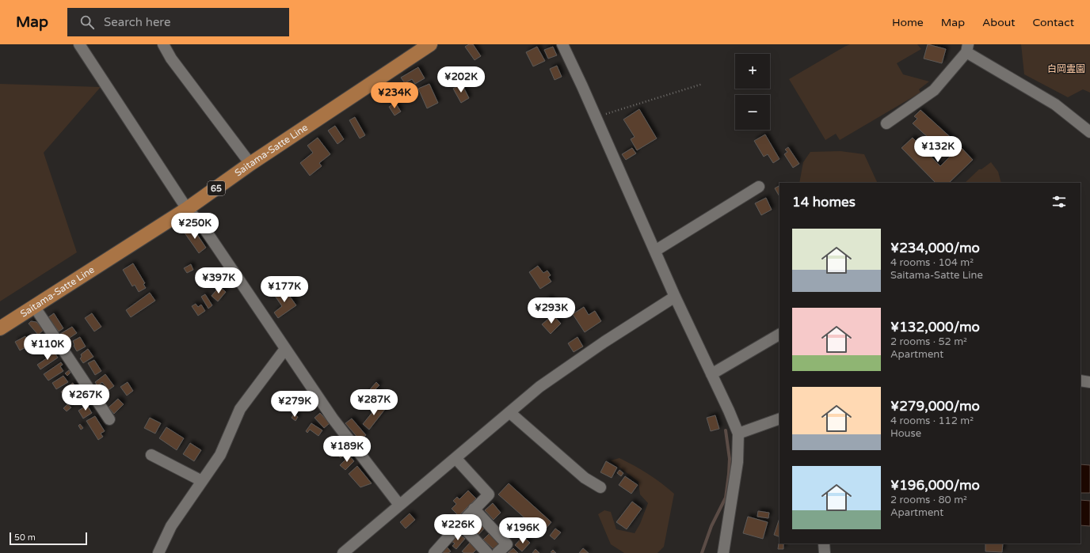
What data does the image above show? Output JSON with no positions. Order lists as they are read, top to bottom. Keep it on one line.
{"streets":{"main road":["Saitama-Satte Line","65"]},"parks":["白岡霊園"],"scale_bar":"50 m","page":{"header":"Map","search":"Search here","nav":["Home","Map","About","Contact"],"map_buttons":["+","−"],"price":["¥202K","¥234K","¥132K","¥250K","¥397K","¥177K","¥293K","¥110K","¥267K","¥287K","¥279K","¥189K","¥226K","¥196K"],"heading":"14 homes","list":[{"name":"¥234,000/mo","note":"4 rooms · 104 m² · Saitama-Satte Line"},{"name":"¥132,000/mo","note":"2 rooms · 52 m² · Apartment"},{"name":"¥279,000/mo","note":"4 rooms · 112 m² · House"},{"name":"¥196,000/mo","note":"2 rooms · 80 m² · Apartment"}],"scale":"50 m"}}
